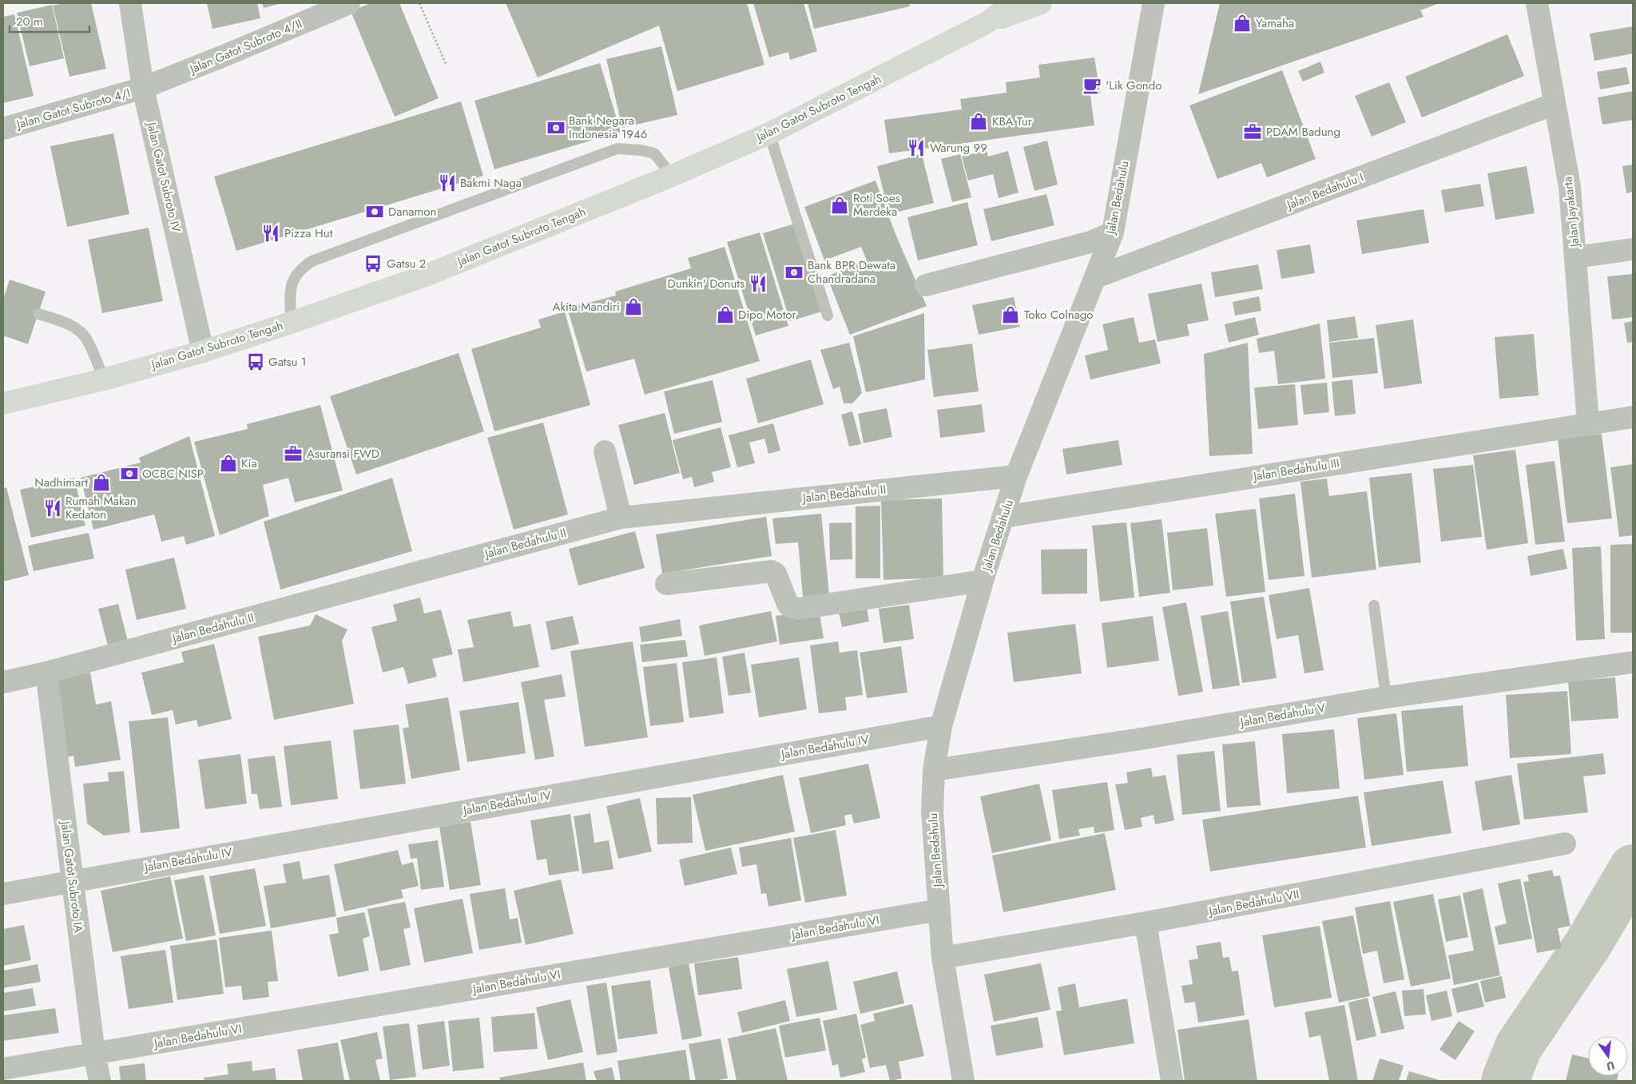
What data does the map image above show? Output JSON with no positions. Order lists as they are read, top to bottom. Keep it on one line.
{"streets":{"highway":["Jalan Gatot Subroto Tengah"],"street":["Jalan Gatot Subroto 4/II","Jalan Gatot Subroto 4/I","Jalan Gatot Subroto IV","Jalan Bedahulu I","Jalan Bedahulu","Jalan Jayakarta","Jalan Bedahulu III","Jalan Bedahulu II","Jalan Bedahulu V","Jalan Bedahulu IV","Jalan Gatot Subroto IA","Jalan Bedahulu VII","Jalan Bedahulu VI"]},"crossings":[["Jalan Gatot Subroto 4/II","Jalan Gatot Subroto 4/I"],["Jalan Gatot Subroto 4/II","Jalan Gatot Subroto IV"],["Jalan Gatot Subroto Tengah","Jalan Gatot Subroto IV"],["Jalan Gatot Subroto 4/I","Jalan Gatot Subroto IV"],["Jalan Bedahulu I","Jalan Bedahulu"],["Jalan Bedahulu I","Jalan Jayakarta"],["Jalan Bedahulu","Jalan Bedahulu III"],["Jalan Bedahulu","Jalan Bedahulu II"],["Jalan Bedahulu","Jalan Bedahulu V"],["Jalan Bedahulu","Jalan Bedahulu IV"],["Jalan Bedahulu","Jalan Bedahulu VII"],["Jalan Bedahulu","Jalan Bedahulu VI"],["Jalan Jayakarta","Jalan Bedahulu III"],["Jalan Bedahulu II","Jalan Gatot Subroto IA"],["Jalan Bedahulu IV","Jalan Gatot Subroto IA"],["Jalan Gatot Subroto IA","Jalan Bedahulu VI"]],"places":{"shop":["Yamaha","KBA Tur","Roti Soes Merdeka","Akita Mandiri","Dipo Motor","Toko Colnago","Kia","Nadhimart"],"cafe":["'Lik Gondo"],"bank":["Bank Negara Indonesia 1946","Danamon","Bank BPR Dewata Chandradana","OCBC NISP"],"office":["PDAM Badung","Asuransi FWD"],"restaurant":["Warung 99","Bakmi Naga","Pizza Hut","Dunkin' Donuts","Rumah Makan Kedaton"],"bus stop":["Gatsu 2","Gatsu 1"]},"scale_bar":"20 m","north":"bottom"}
